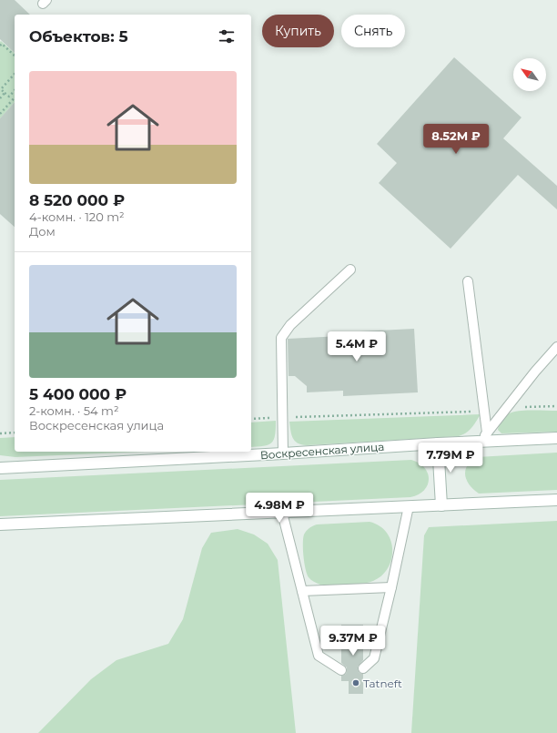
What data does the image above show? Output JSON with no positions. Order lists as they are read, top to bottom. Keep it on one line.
{"streets":{"main road":["Воскресенская улица"]},"places":["Tatneft"],"north":"top left","page":{"chip":["Купить","Снять"],"heading":"Объектов: 5","list":[{"name":"8 520 000 ₽","note":"4-комн. · 120 m² · Дом"},{"name":"5 400 000 ₽","note":"2-комн. · 54 m² · Воскресенская улица"}],"price":["8.52M ₽","5.4M ₽","7.79M ₽","4.98M ₽","9.37M ₽"]}}
